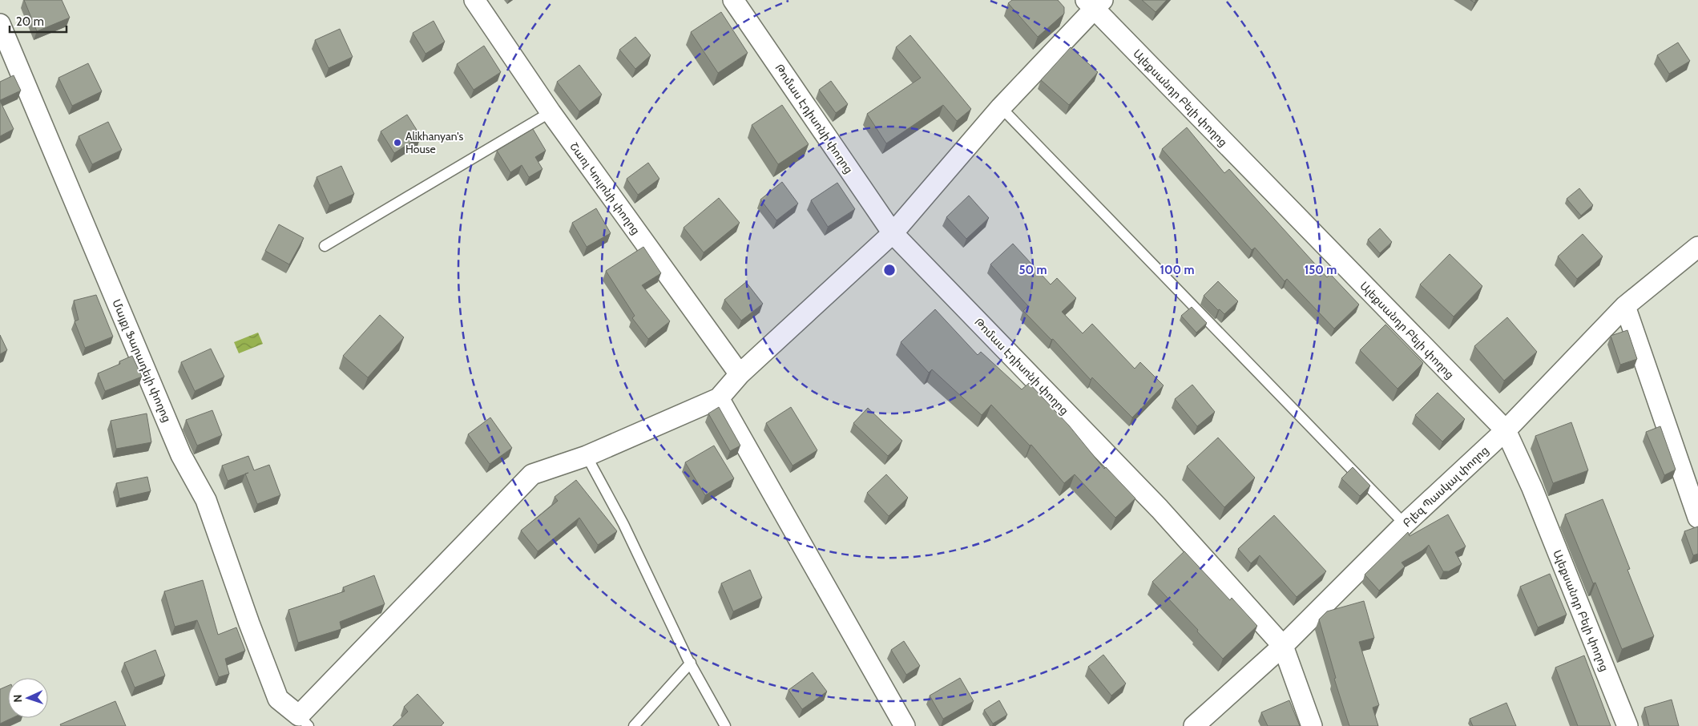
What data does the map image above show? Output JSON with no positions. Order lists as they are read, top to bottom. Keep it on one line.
{"streets":{"street":["Ալեքսանդր Բելի փողոց","Թոմաս Էդիսոնի փողոց","Շառլ Կուլոնի փողոց","Մայքլ Ֆարադեյի փողոց","Բլեզ Պասկալ փողոց"]},"crossings":[["Ալեքսանդր Բելի փողոց","Բլեզ Պասկալ փողոց"],["Թոմաս Էդիսոնի փողոց","Բլեզ Պասկալ փողոց"]],"places":["Alikhanyan's House"],"scale_bar":"20 m","north":"left","rings":["50 m","100 m","150 m"]}
